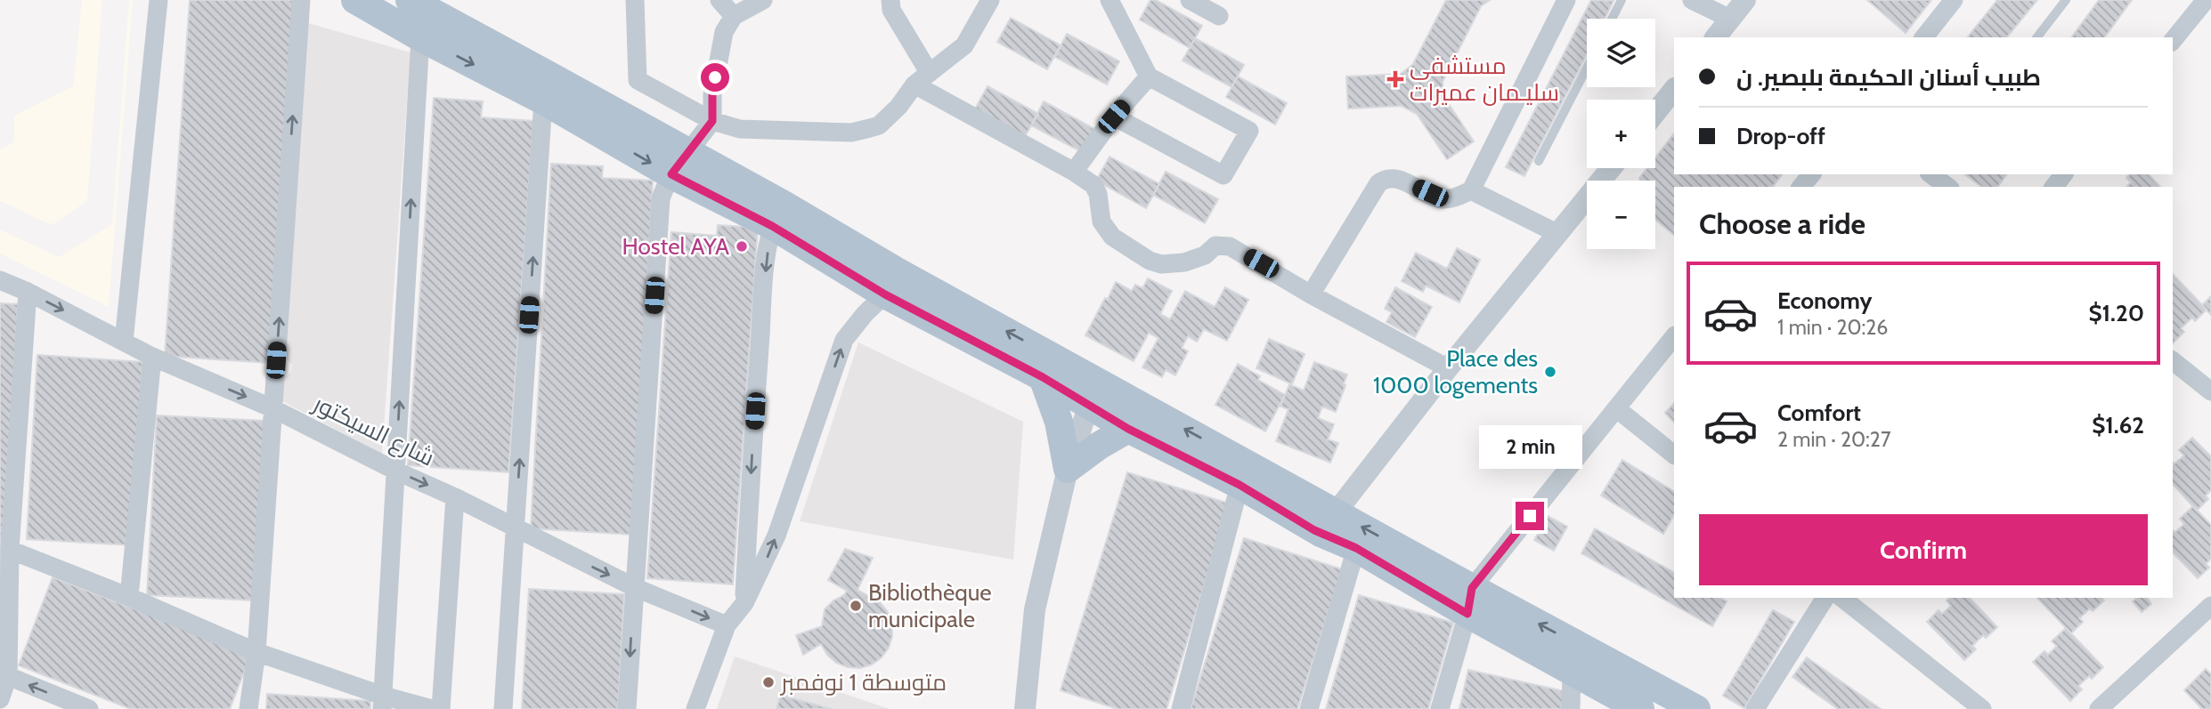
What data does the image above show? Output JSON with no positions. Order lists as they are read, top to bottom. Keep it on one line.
{"streets":{"street":["شارع السيكتور"]},"one_way":["شارع السيكتور"],"places":{"health":["مستشفى سليـمان عميرات"],"other":["Hostel AYA","Place des 1000 logements","Bibliothèque municipale","متوسطة 1 نوفمبر"]},"page":{"map_buttons":["+","−"],"banner":["طبيب أسنان الحكيمة بلبصير. ن","Drop-off"],"heading":"Choose a ride","list":[{"name":"Economy","note":"1 min · 20:26","value":"$1.20"},{"name":"Comfort","note":"2 min · 20:27","value":"$1.62"}],"bubble":"2 min","buttons":"Confirm"}}
